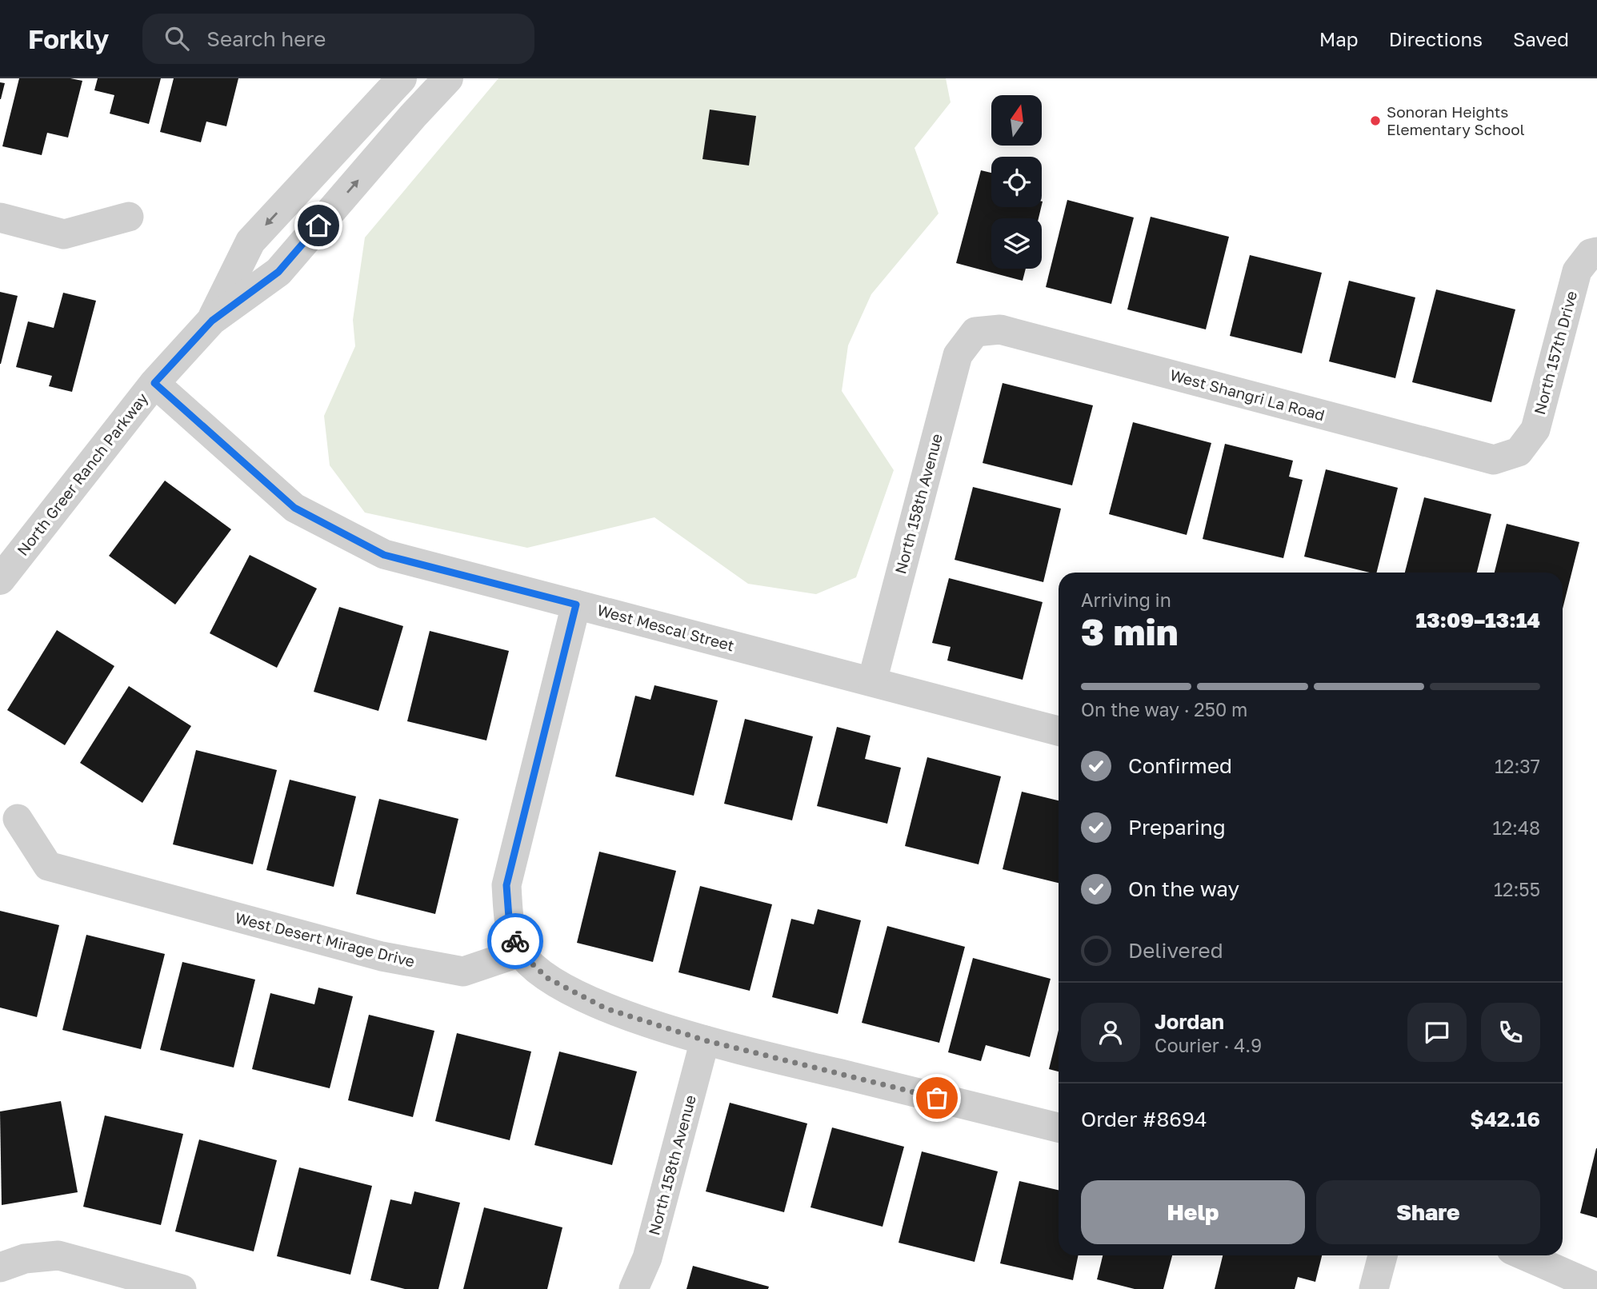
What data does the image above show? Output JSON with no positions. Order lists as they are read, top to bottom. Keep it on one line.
{"streets":{"street":["North 157th Drive","West Shangri La Road","North Greer Ranch Parkway","North 158th Avenue","West Mescal Street","West Desert Mirage Drive"]},"crossings":[["North 157th Drive","West Shangri La Road"],["West Shangri La Road","North 158th Avenue"],["North Greer Ranch Parkway","West Mescal Street"],["North 158th Avenue","West Mescal Street"]],"places":["Sonoran Heights Elementary School"],"north":"top","page":{"header":"Forkly","search":"Search here","nav":["Map","Directions","Saved"],"heading":["3 min","Arriving in","13:09–13:14"],"panel":["Jordan","Courier · 4.9","Order #8694","$42.16"],"bar":"On the way · 250 m","list":[["Confirmed","12:37"],["Preparing","12:48"],["On the way","12:55"],"Delivered"],"buttons":["Help","Share"]}}
